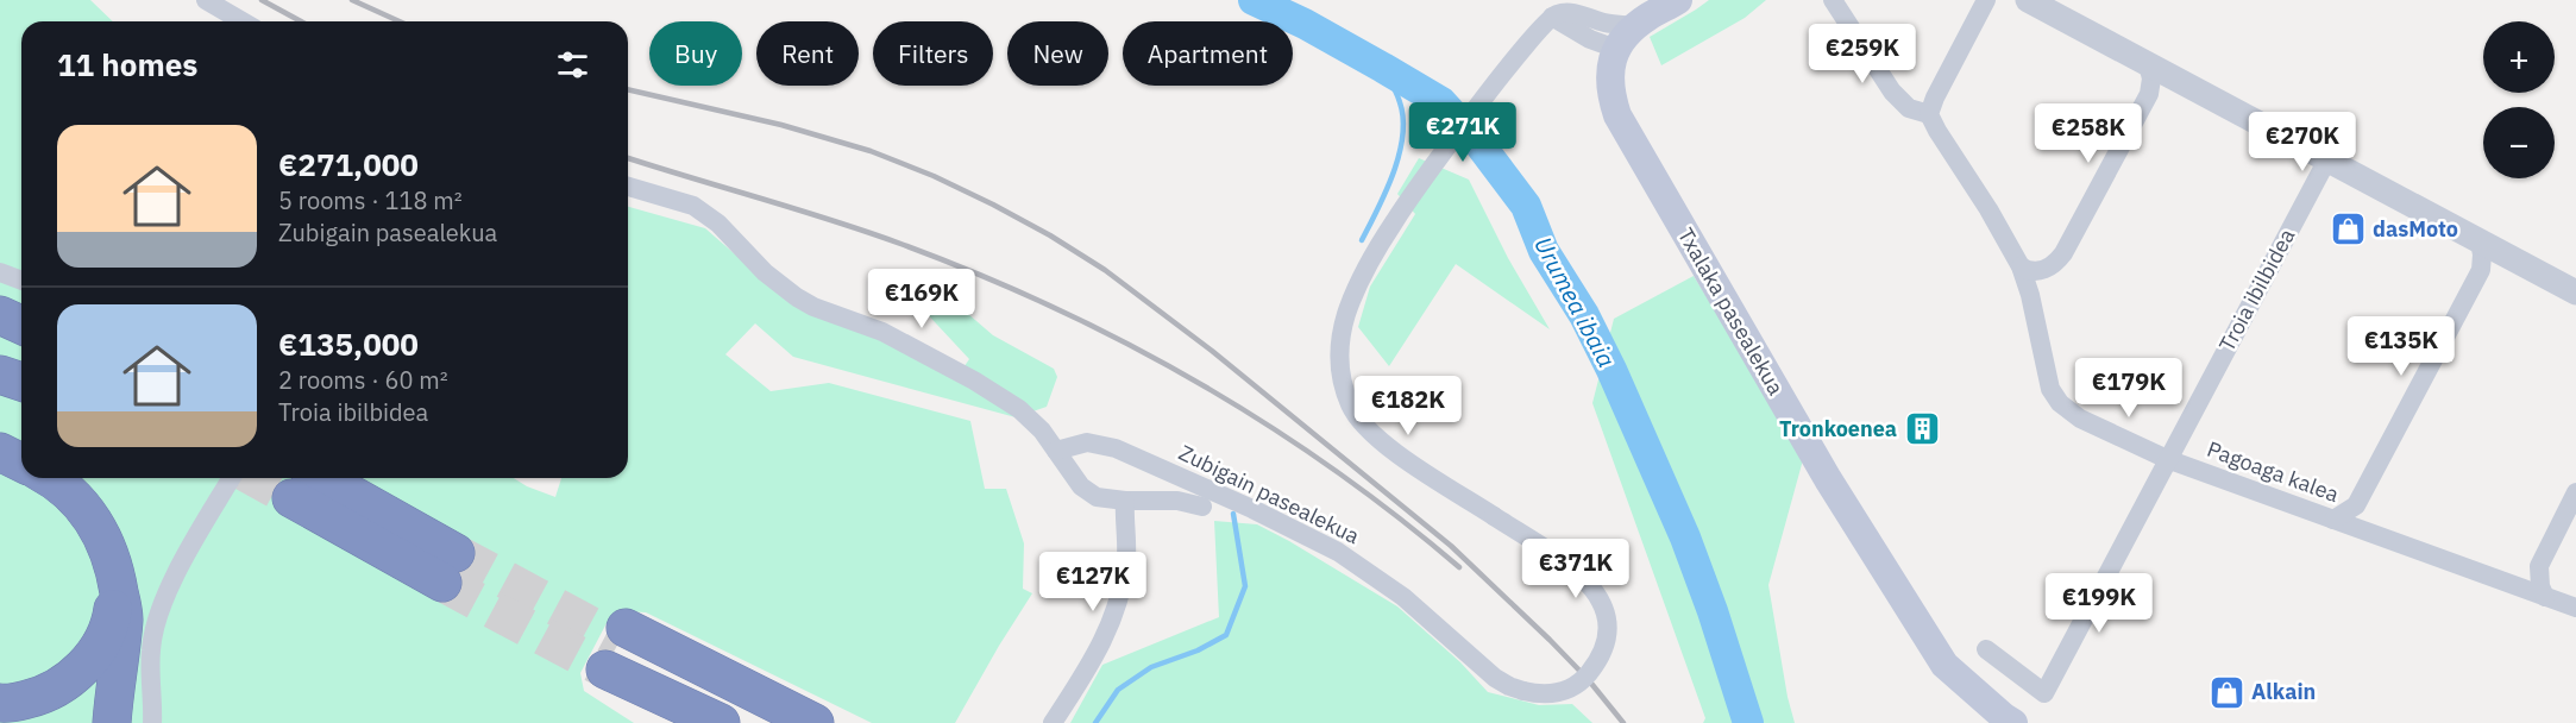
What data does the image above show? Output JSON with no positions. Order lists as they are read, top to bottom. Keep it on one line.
{"streets":{"main road":["Txalaka pasealekua"],"street":["Troia ibilbidea","Pagoaga kalea","Zubigain pasealekua"]},"crossings":[["Troia ibilbidea","Pagoaga kalea"]],"water":["Urumea ibaia"],"places":{"shop":["dasMoto","Alkain"],"building":["Tronkoenea"]},"page":{"map_buttons":["+","−"],"chip":["Buy","Rent","Filters","New","Apartment"],"heading":"11 homes","price":["€259K","€271K","€258K","€270K","€169K","€135K","€179K","€182K","€371K","€127K","€199K"],"list":[{"name":"€271,000","note":"5 rooms · 118 m² · Zubigain pasealekua"},{"name":"€135,000","note":"2 rooms · 60 m² · Troia ibilbidea"}]}}
